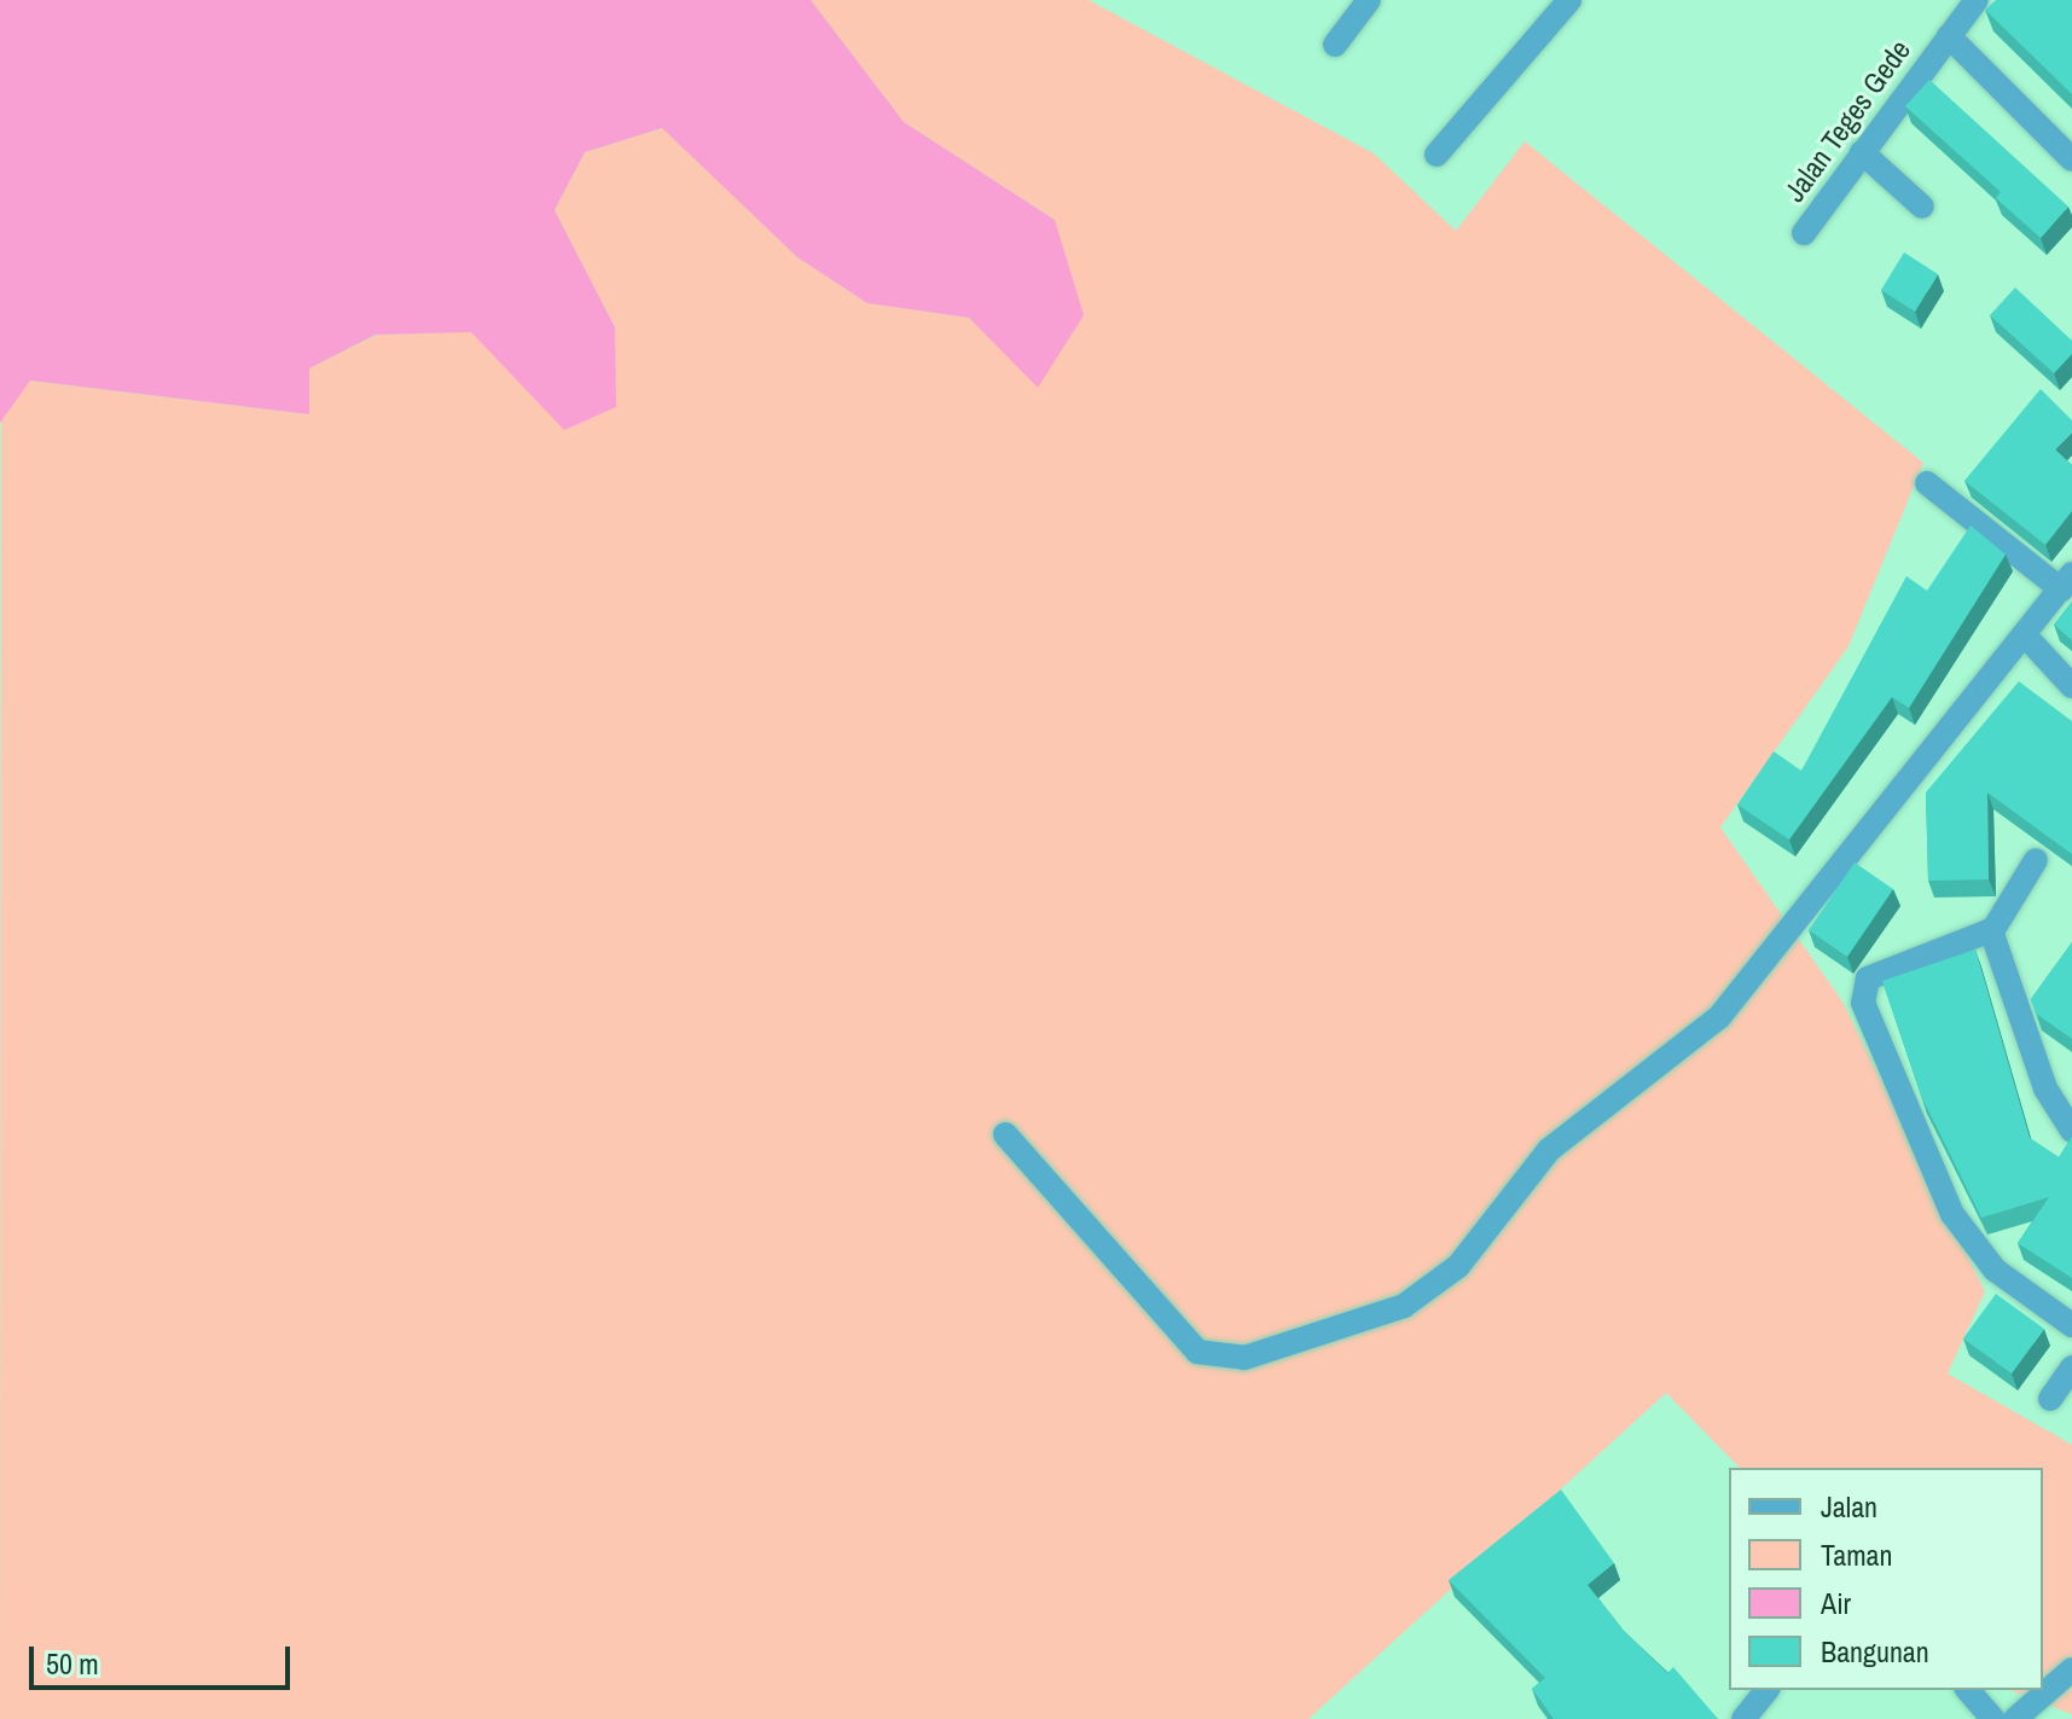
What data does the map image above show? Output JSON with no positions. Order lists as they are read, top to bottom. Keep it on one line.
{"streets":{"street":["Jalan Teges Gede"]},"legend":["Jalan","Taman","Air","Bangunan"],"scale_bar":"50 m"}
